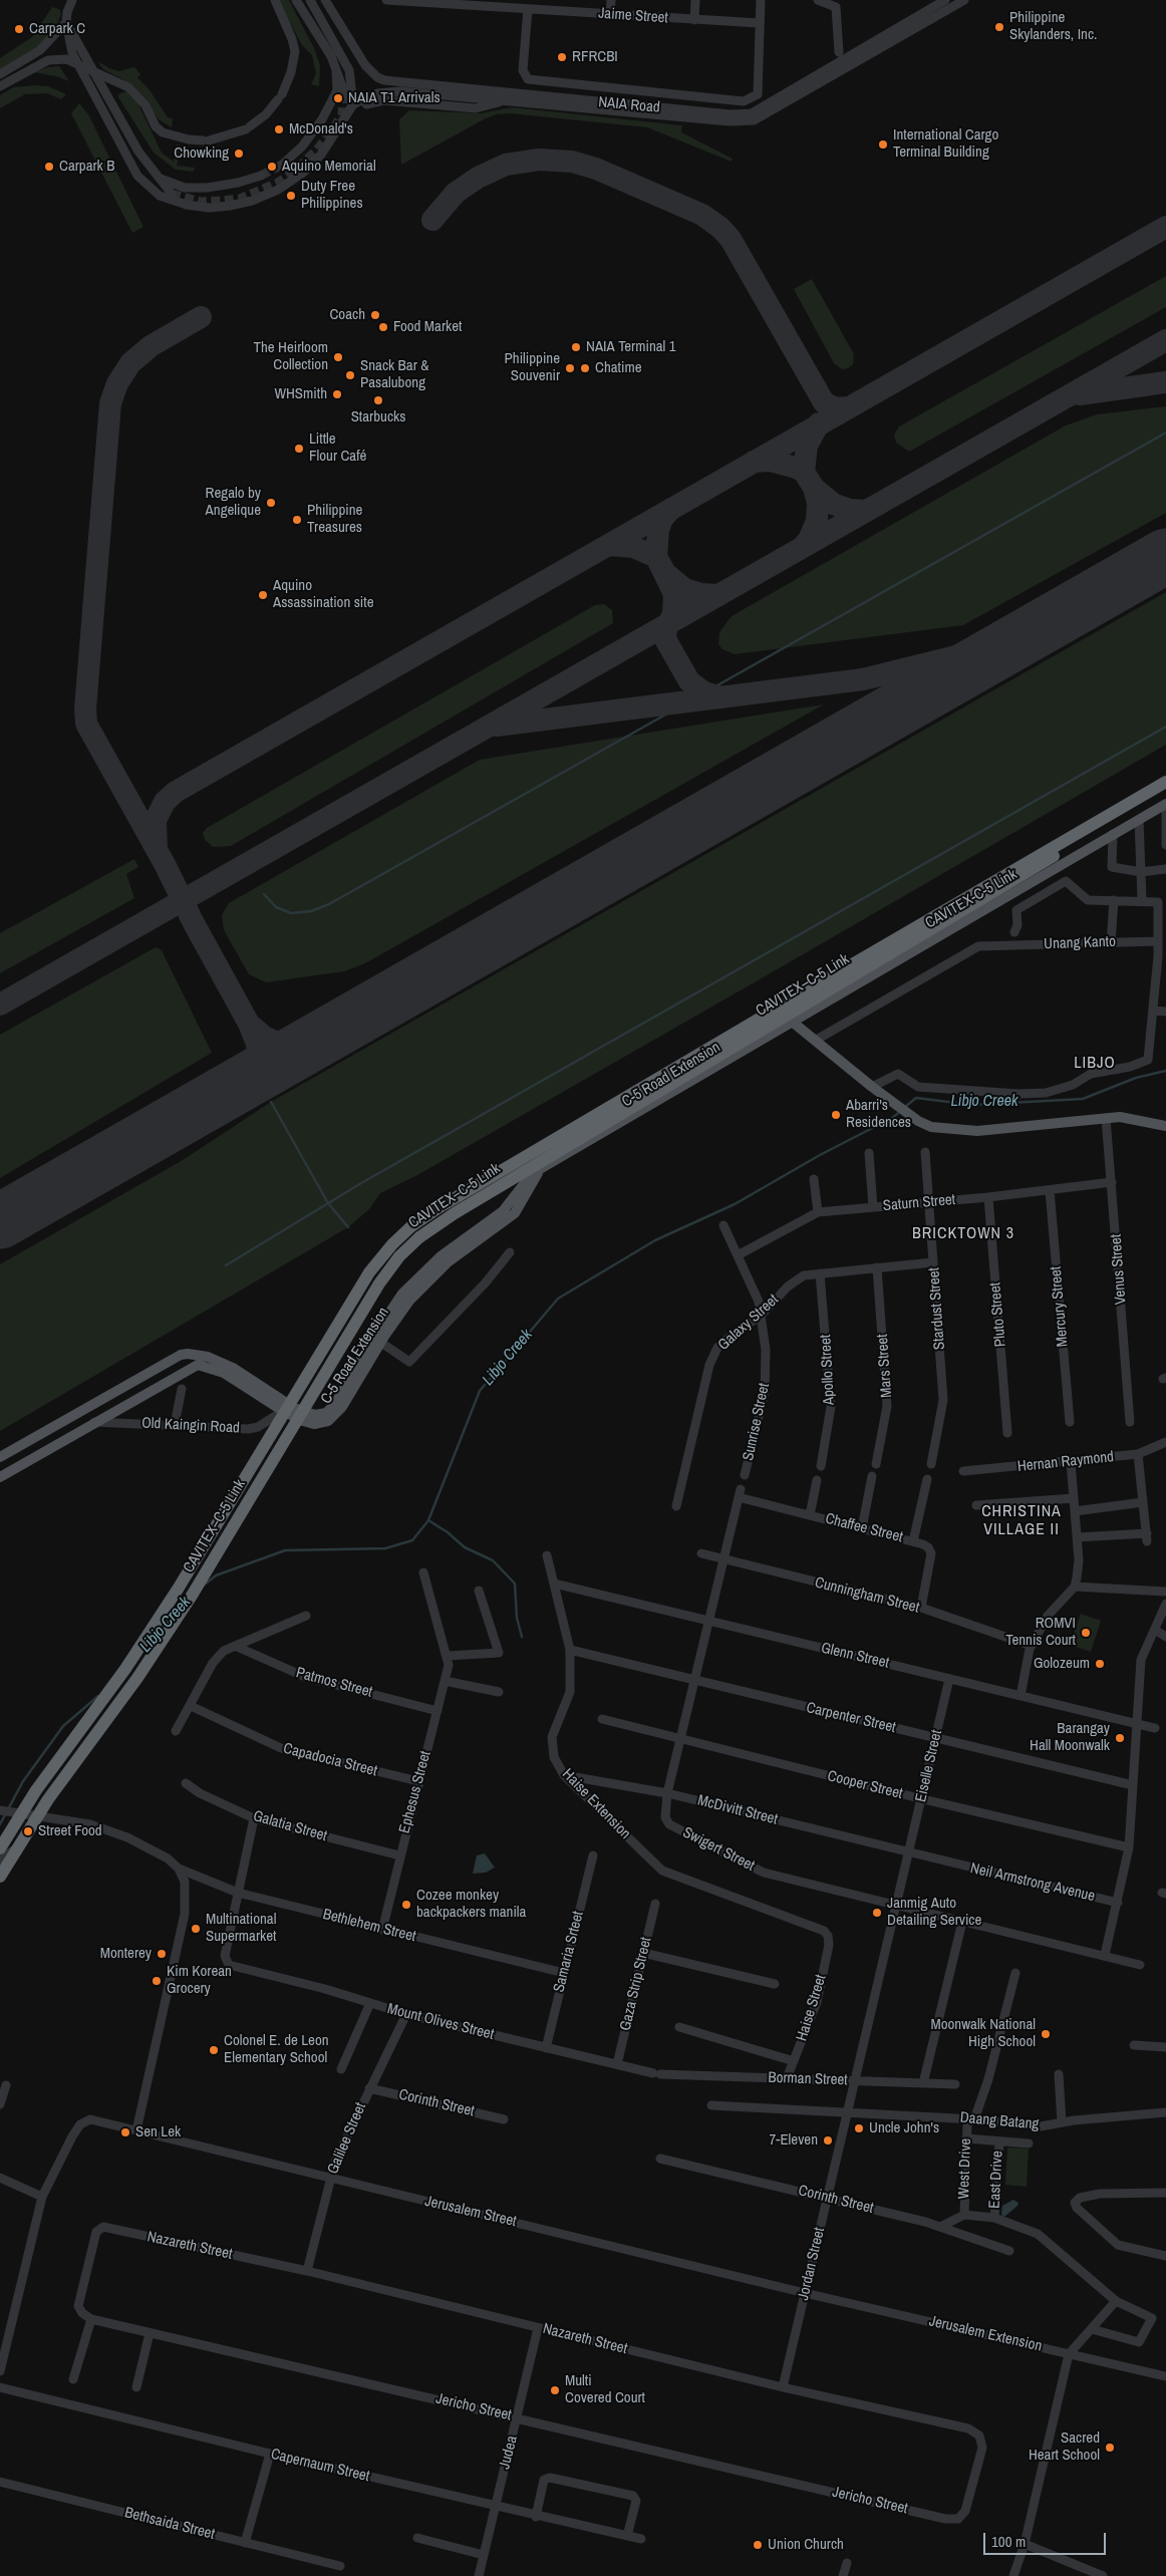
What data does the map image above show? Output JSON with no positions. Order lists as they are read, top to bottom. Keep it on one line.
{"streets":{"highway":["CAVITEX–C-5 Link"],"main road":["CAVITEX-C-5 Link","C-5 Road Extension"],"street":["Jaime Street","NAIA Road","Unang Kanto","Saturn Street","Venus Street","Mercury Street","Stardust Street","Pluto Street","Galaxy Street","Mars Street","Apollo Street","Sunrise Street","Old Kaingin Road","Hernan Raymond","Chaffee Street","Cunningham Street","Glenn Street","Patmos Street","Carpenter Street","Capadocia Street","Eiselle Street","Cooper Street","Ephesus Street","Haise Extension","McDivitt Street","Galatia Street","Swigert Street","Neil Armstrong Avenue","Bethlehem Street","Samaria Srteet","Gaza Strip Street","Haise Street","Mount Olives Street","Borman Street","Corinth Street","Daang Batang","Galilee Street","West Drive","East Drive","Jerusalem Street","Nazareth Street","Jordan Street","Jerusalem Extension","Jericho Street","Judea","Capernaum Street","Bethsaida Street"]},"crossings":[["CAVITEX-C-5 Link","C-5 Road Extension"],["C-5 Road Extension","Old Kaingin Road"],["Saturn Street","Venus Street"],["Saturn Street","Mercury Street"],["Saturn Street","Stardust Street"],["Saturn Street","Pluto Street"],["Saturn Street","Sunrise Street"],["Stardust Street","Galaxy Street"],["Galaxy Street","Mars Street"],["Galaxy Street","Apollo Street"],["Galaxy Street","Sunrise Street"],["Chaffee Street","Cunningham Street"],["Chaffee Street","Swigert Street"],["Cunningham Street","Swigert Street"],["Glenn Street","Eiselle Street"],["Glenn Street","Haise Extension"],["Glenn Street","Swigert Street"],["Patmos Street","Ephesus Street"],["Carpenter Street","Eiselle Street"],["Carpenter Street","Haise Extension"],["Carpenter Street","Swigert Street"],["Capadocia Street","Ephesus Street"],["Eiselle Street","Cooper Street"],["Eiselle Street","McDivitt Street"],["Eiselle Street","Neil Armstrong Avenue"],["Cooper Street","Swigert Street"],["Ephesus Street","Galatia Street"],["Ephesus Street","Bethlehem Street"],["Haise Extension","McDivitt Street"],["Haise Extension","Haise Street"],["McDivitt Street","Swigert Street"],["McDivitt Street","Neil Armstrong Avenue"],["Bethlehem Street","Samaria Srteet"],["Bethlehem Street","Mount Olives Street"],["Samaria Srteet","Mount Olives Street"],["Gaza Strip Street","Mount Olives Street"],["Haise Street","Borman Street"],["Mount Olives Street","Borman Street"],["Mount Olives Street","Galilee Street"],["Corinth Street","Galilee Street"],["Corinth Street","West Drive"],["Corinth Street","Jordan Street"],["Daang Batang","Jordan Street"],["Galilee Street","Jerusalem Street"],["Galilee Street","Nazareth Street"],["Jerusalem Street","Jordan Street"],["Jerusalem Street","Jerusalem Extension"],["Nazareth Street","Jordan Street"],["Nazareth Street","Jericho Street"],["Nazareth Street","Judea"],["Jordan Street","Jerusalem Extension"],["Jericho Street","Judea"],["Judea","Capernaum Street"]],"districts":["LIBJO","BRICKTOWN 3","CHRISTINA VILLAGE II"],"water":["Libjo Creek"],"places":["Philippine Skylanders, Inc.","Carpark C","RFRCBI","NAIA T1 Arrivals","McDonald's","International Cargo Terminal Building","Chowking","Carpark B","Aquino Memorial","Duty Free Philippines","Coach","Food Market","NAIA Terminal 1","The Heirloom Collection","Philippine Souvenir","Chatime","Snack Bar & Pasalubong","WHSmith","Starbucks","Little Flour Café","Regalo by Angelique","Philippine Treasures","Aquino Assassination site","Abarri's Residences","ROMVI Tennis Court","Golozeum","Barangay Hall Moonwalk","Street Food","Cozee monkey backpackers manila","Janmig Auto Detailing Service","Multinational Supermarket","Monterey","Kim Korean Grocery","Moonwalk National High School","Colonel E. de Leon Elementary School","Uncle John's","Sen Lek","7-Eleven","Multi Covered Court","Sacred Heart School","Union Church"],"scale_bar":"100 m"}
